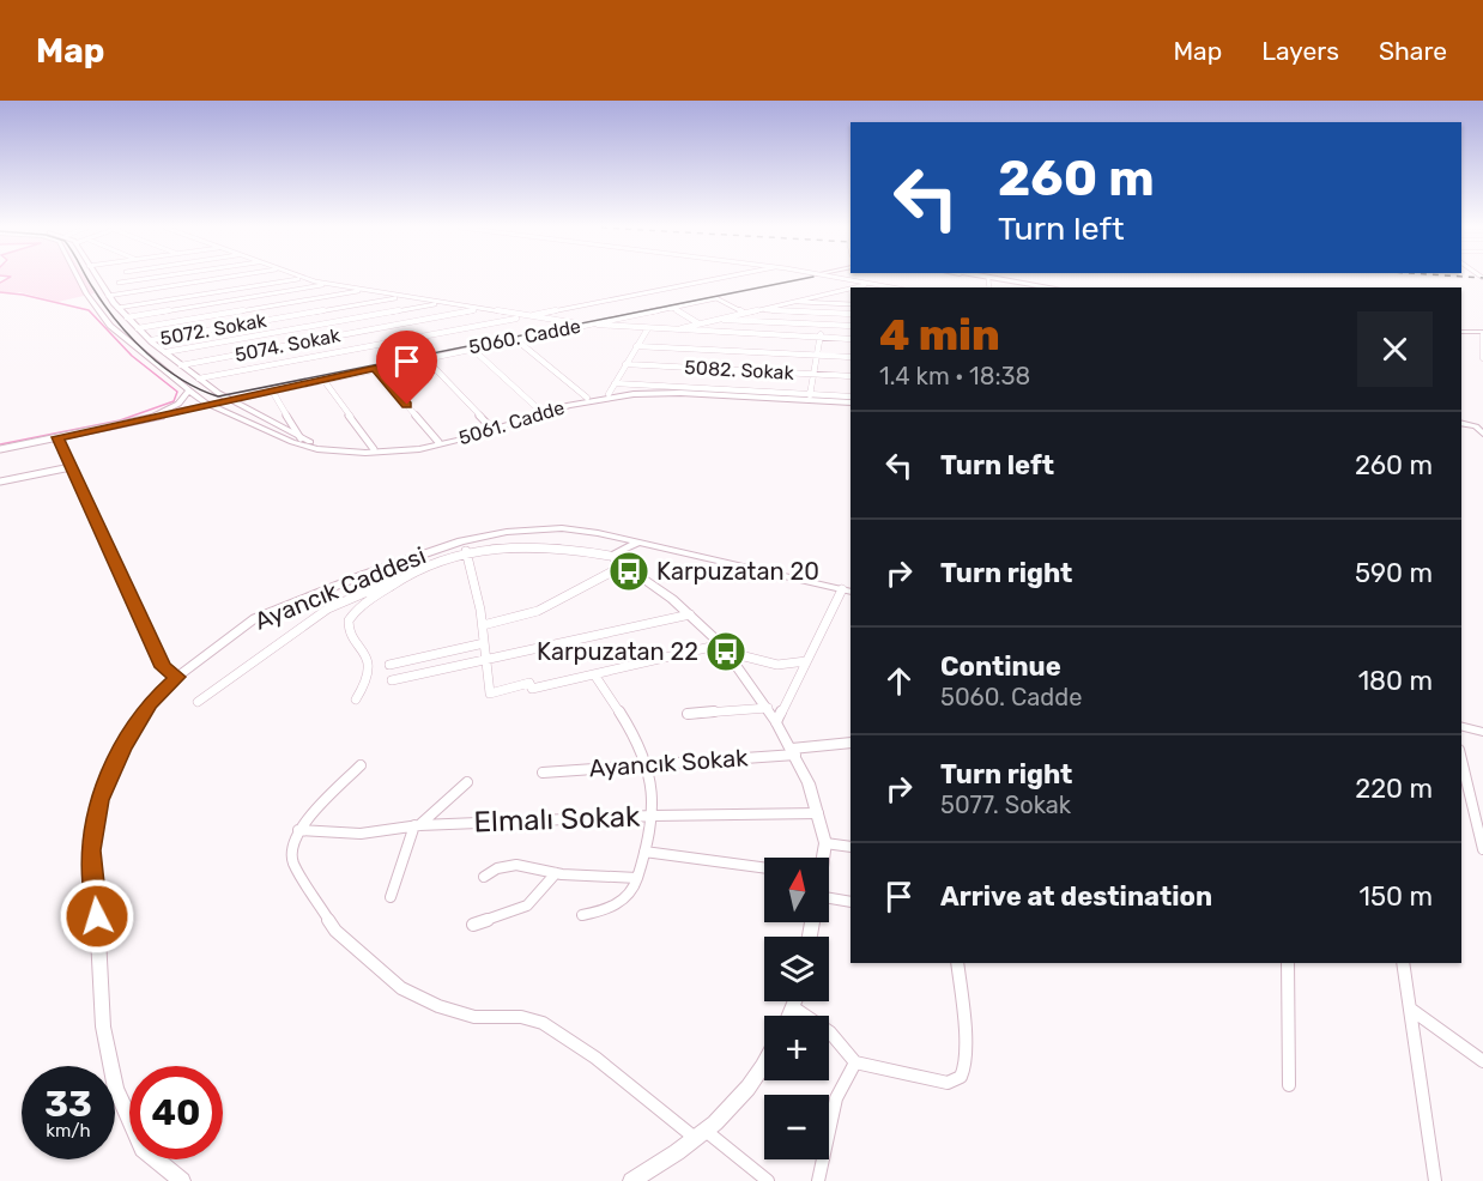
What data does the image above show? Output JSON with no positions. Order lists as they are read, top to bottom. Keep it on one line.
{"streets":{"street":["5072. Sokak","5060. Cadde","5074. Sokak","5082. Sokak","5061. Cadde","Ayancık Caddesi","Ayancık Sokak","Elmalı Sokak"]},"crossings":[["5072. Sokak","5061. Cadde"],["5060. Cadde","5061. Cadde"],["5074. Sokak","5061. Cadde"]],"places":{"bus stop":["Karpuzatan 20","Karpuzatan 22"]},"north":"top","page":{"header":"Map","nav":["Map","Layers","Share"],"turn":["260 m","Turn left"],"heading":["4 min","1.4 km · 18:38"],"list":[{"name":"Turn left","value":"260 m"},{"name":"Turn right","value":"590 m"},{"name":"Continue","note":"5060. Cadde","value":"180 m"},{"name":"Turn right","note":"5077. Sokak","value":"220 m"},{"name":"Arrive at destination","value":"150 m"}],"map_buttons":["+","−"],"speed":"33 km/h","limit":"40"}}
